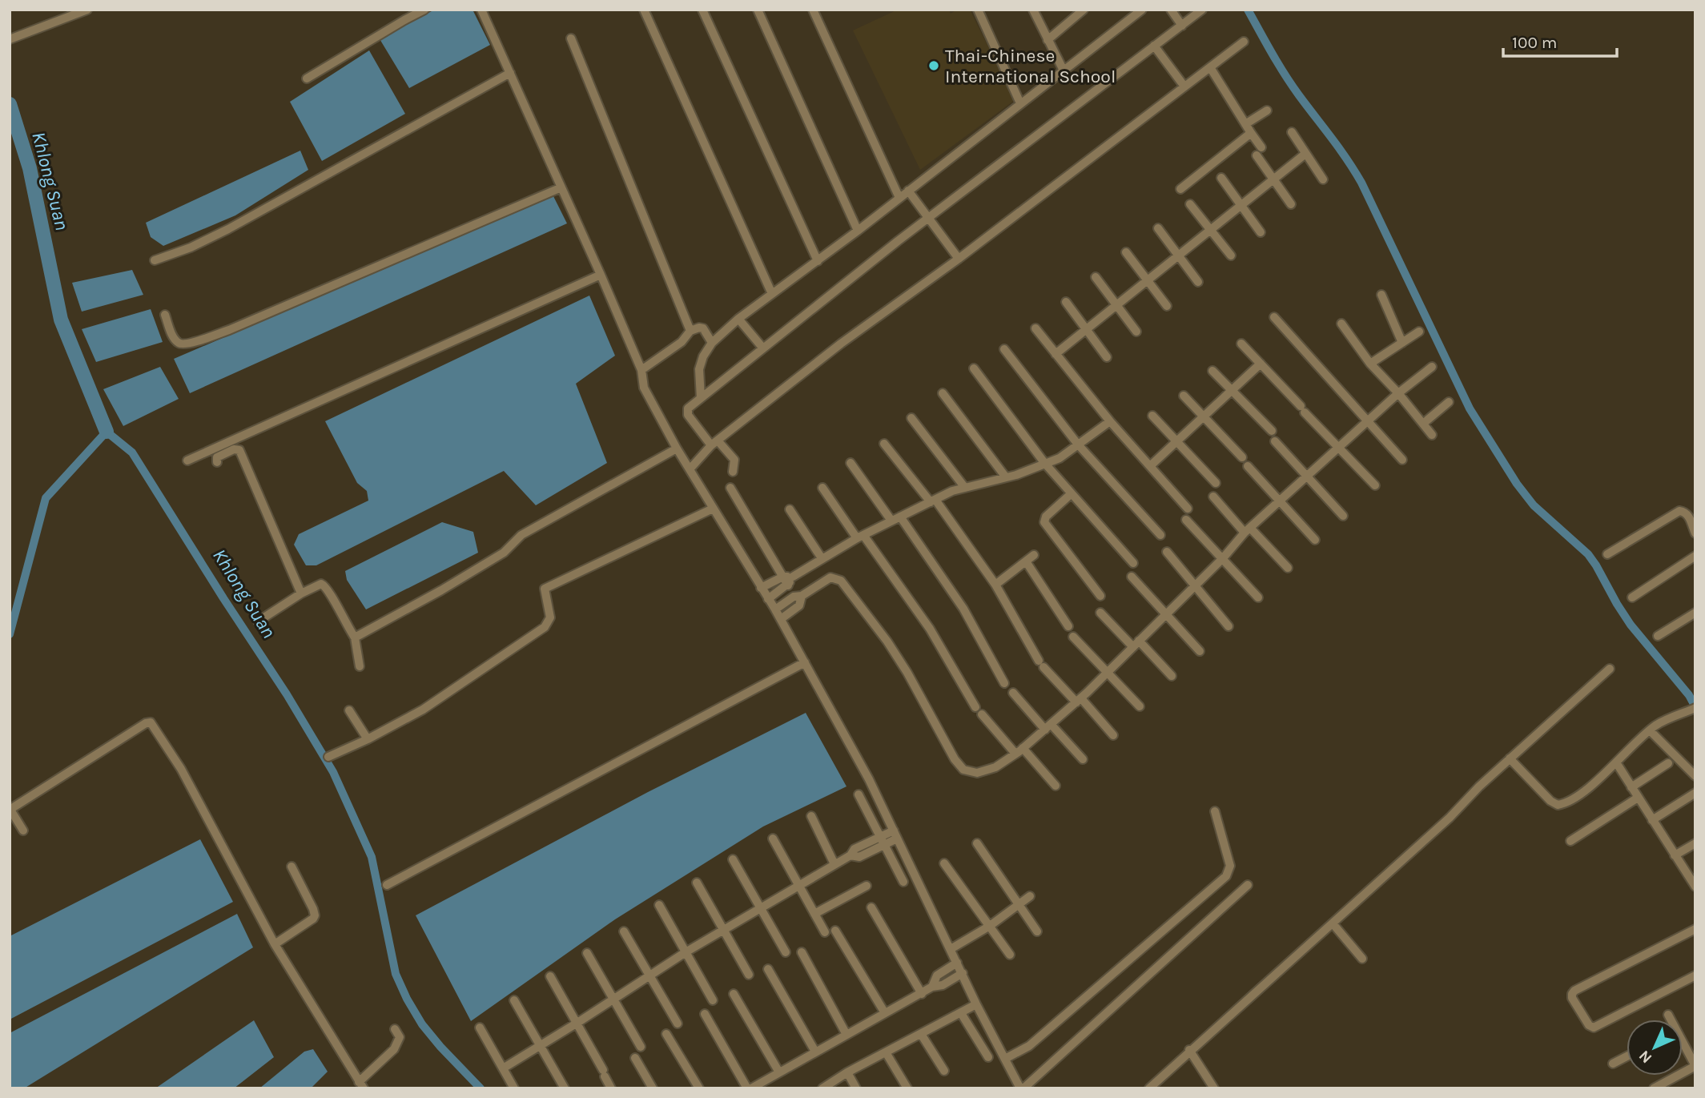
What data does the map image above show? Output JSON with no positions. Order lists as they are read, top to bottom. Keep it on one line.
{"water":["Khlong Suan"],"places":["Thai-Chinese International School"],"scale_bar":"100 m","north":"bottom left"}
